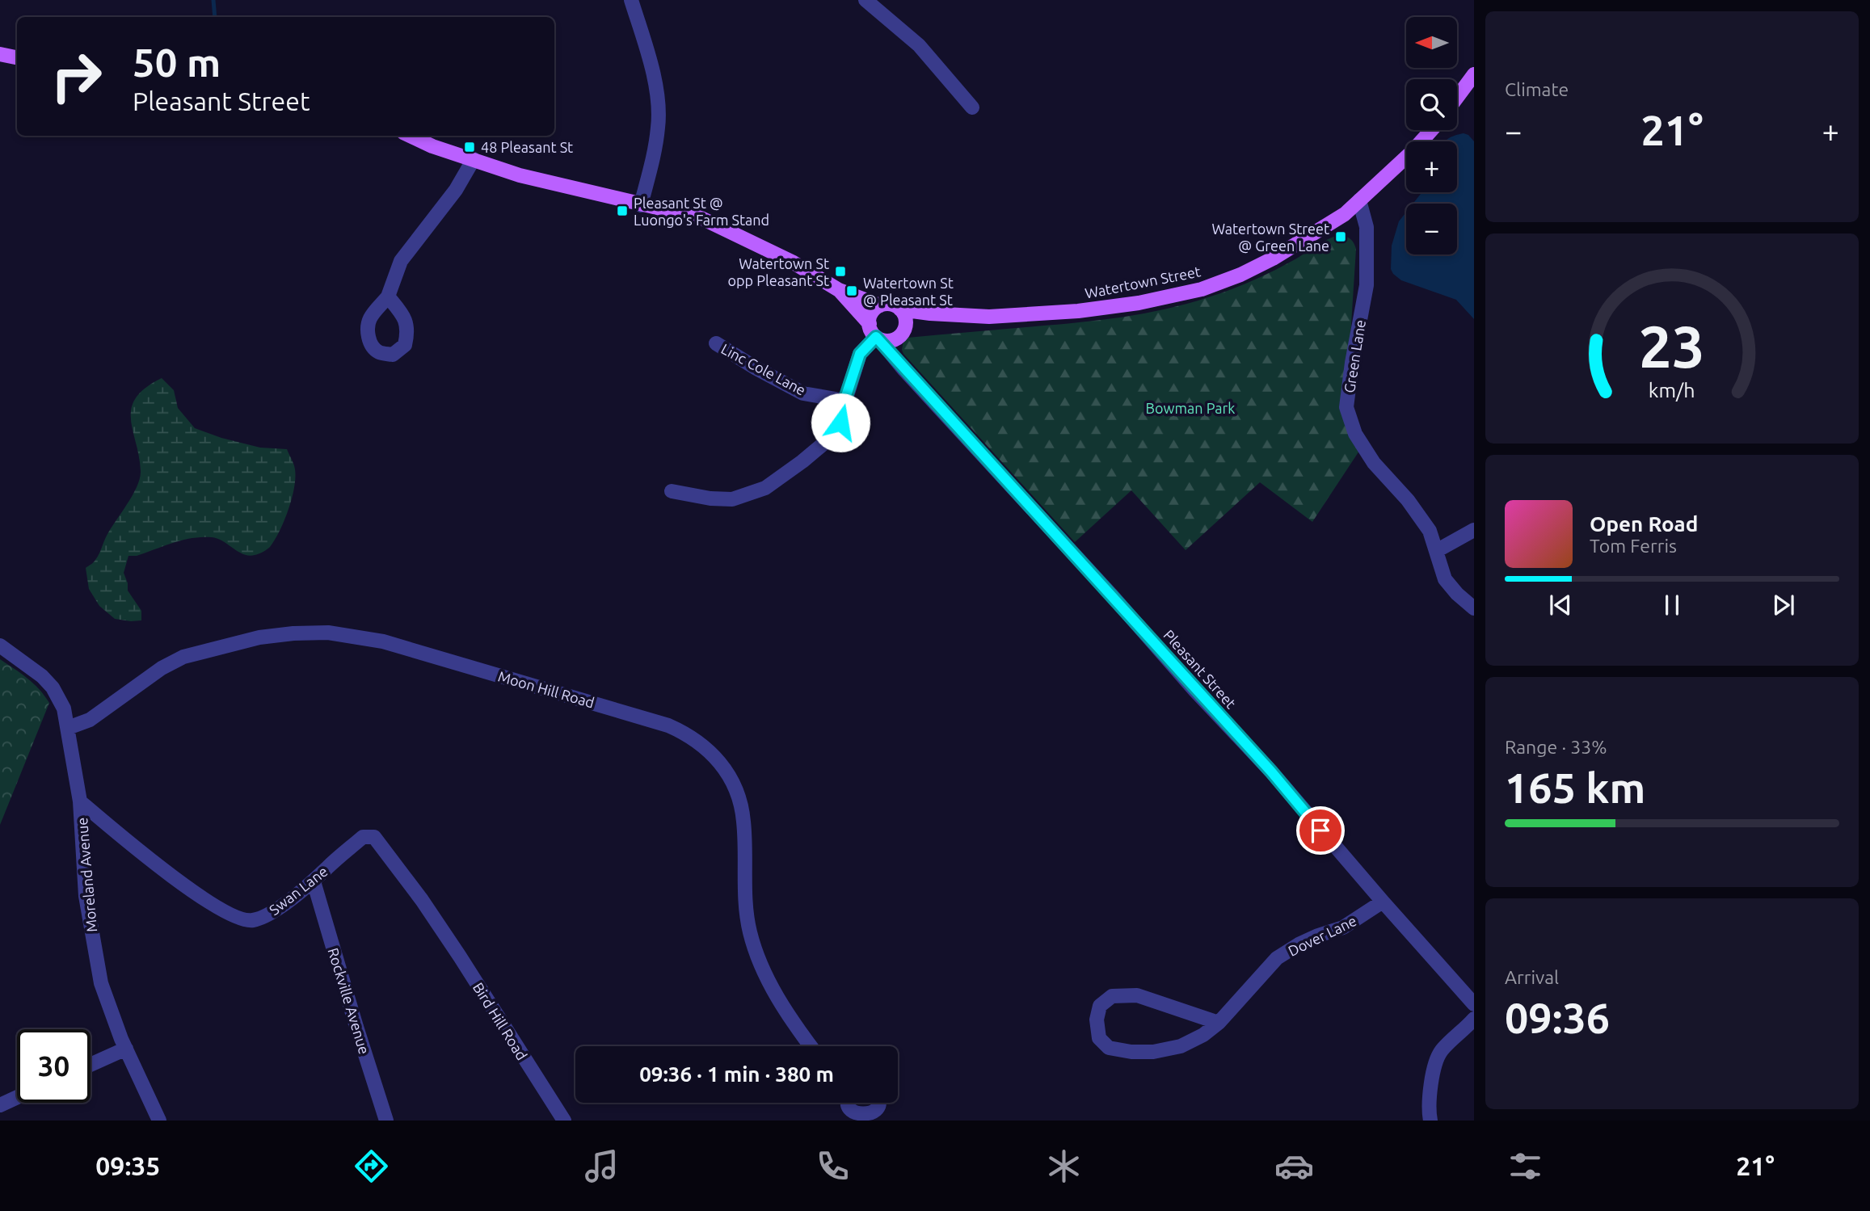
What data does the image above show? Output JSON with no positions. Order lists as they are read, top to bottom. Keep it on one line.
{"streets":{"main road":["Watertown Street","Pleasant Street"],"street":["Green Lane","Linc Cole Lane","Moon Hill Road","Moreland Avenue","Swan Lane","Dover Lane","Rockville Avenue","Bird Hill Road"]},"crossings":[["Watertown Street","Green Lane"],["Watertown Street","Pleasant Street"],["Pleasant Street","Dover Lane"],["Moon Hill Road","Moreland Avenue"],["Moreland Avenue","Swan Lane"],["Swan Lane","Rockville Avenue"],["Swan Lane","Bird Hill Road"]],"parks":["Bowman Park"],"places":{"transit":["48 Pleasant St","Pleasant St @ Luongo's Farm Stand","Watertown Street @ Green Lane","Watertown St opp Pleasant St","Watertown St @ Pleasant St"]},"north":"left","page":{"tile":["Climate",["Range · 33%","165 km"],["Arrival","09:36"]],"map_buttons":["+","−"],"turn":["50 m","Pleasant Street"],"heat":["−","21°","+"],"song":["Open Road","Tom Ferris"],"limit":"30","trip":"09:36 · 1 min · 380 m","tabs":["09:35","21°"],"gauge":["23","km/h"]}}
